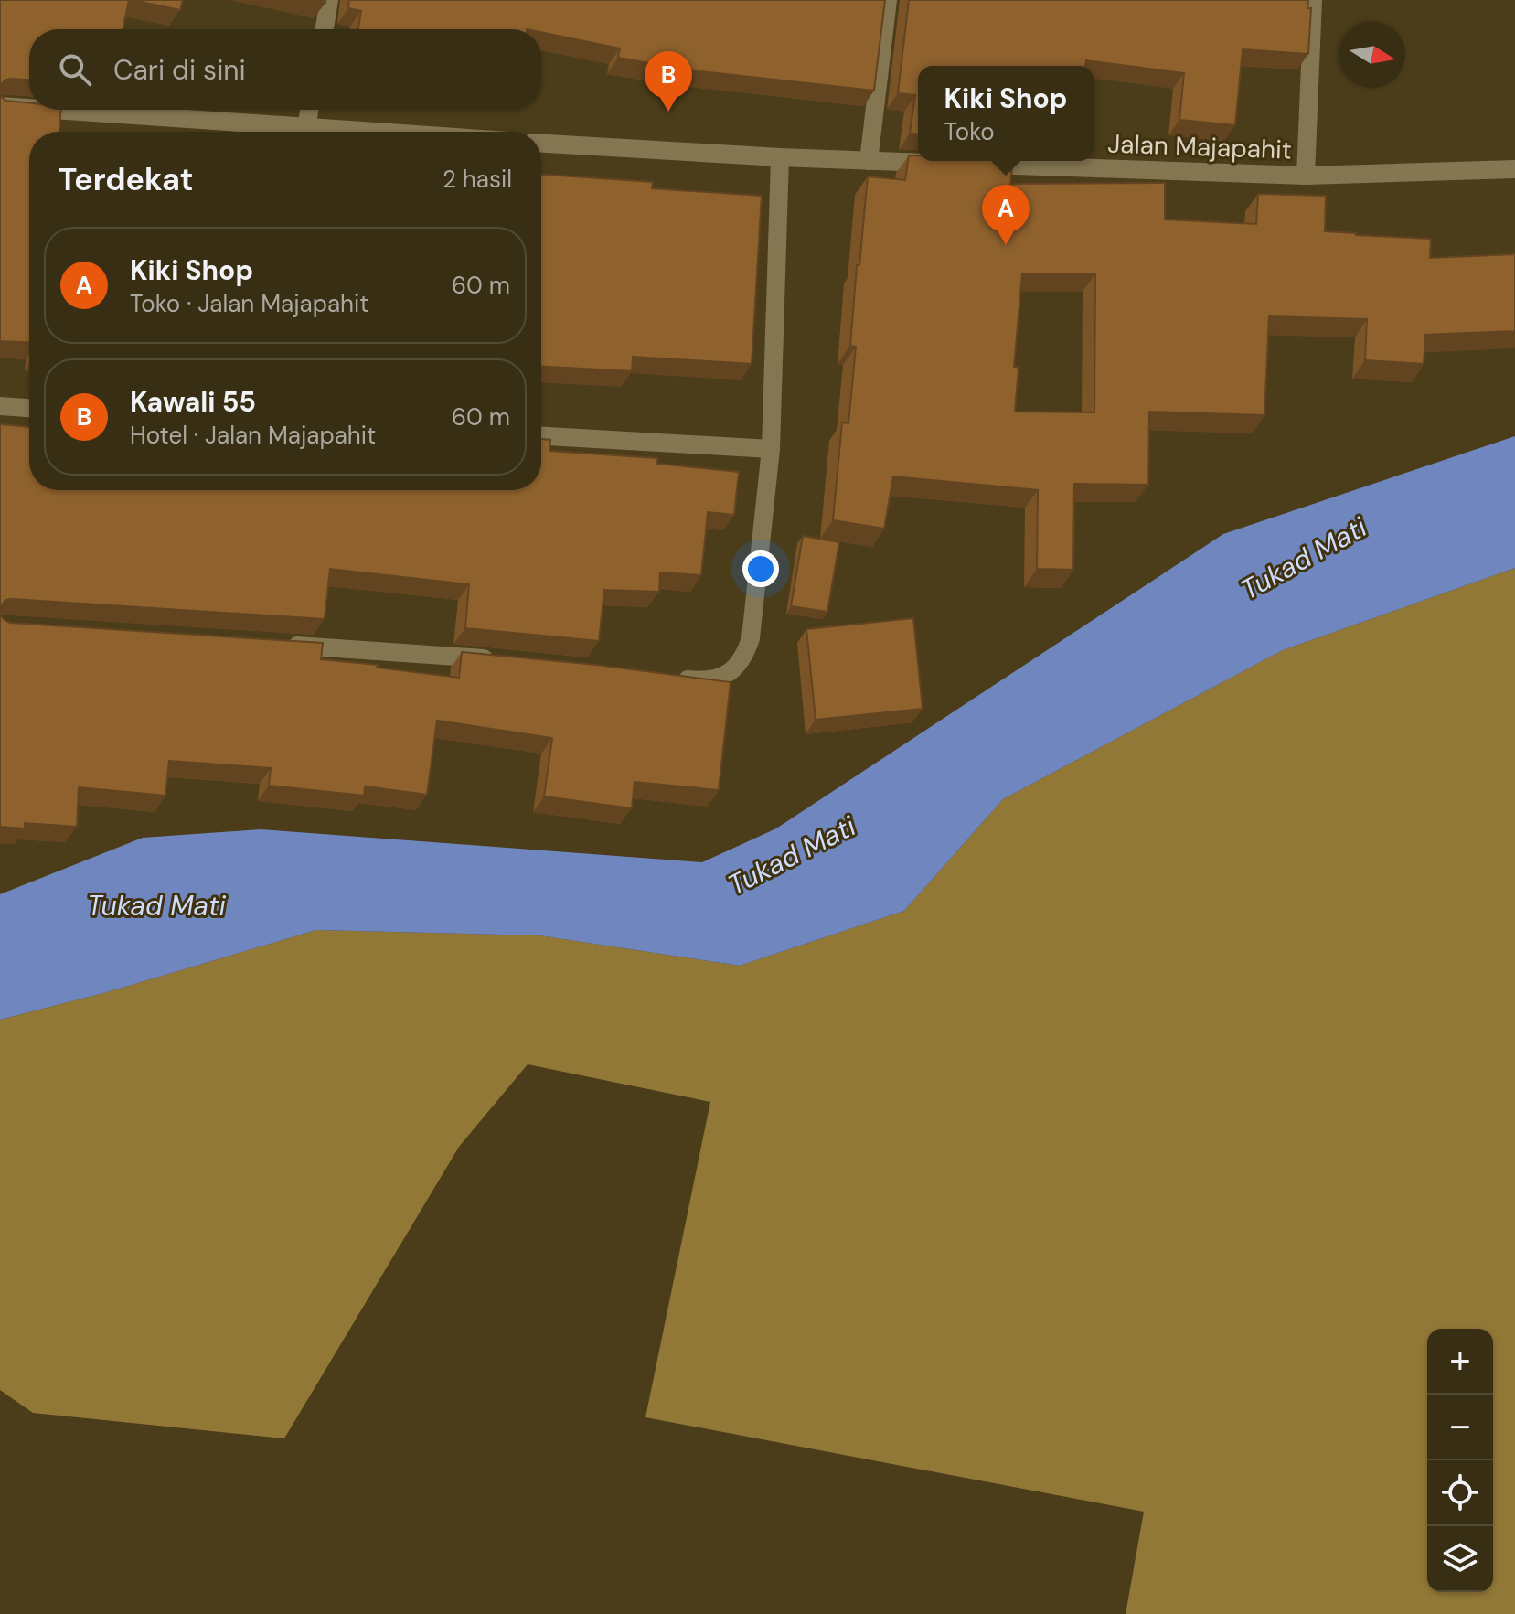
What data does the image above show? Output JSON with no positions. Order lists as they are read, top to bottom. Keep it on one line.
{"streets":{"street":["Jalan Majapahit"]},"water":["Tukad Mati"],"north":"right","page":{"search":"Cari di sini","pins":["B","A"],"popup":["Kiki Shop","Toko"],"heading":["Terdekat","2 hasil"],"list":[{"mark":"A","name":"Kiki Shop","note":"Toko · Jalan Majapahit","value":"60 m"},{"mark":"B","name":"Kawali 55","note":"Hotel · Jalan Majapahit","value":"60 m"}],"map_buttons":["+","−"]}}
